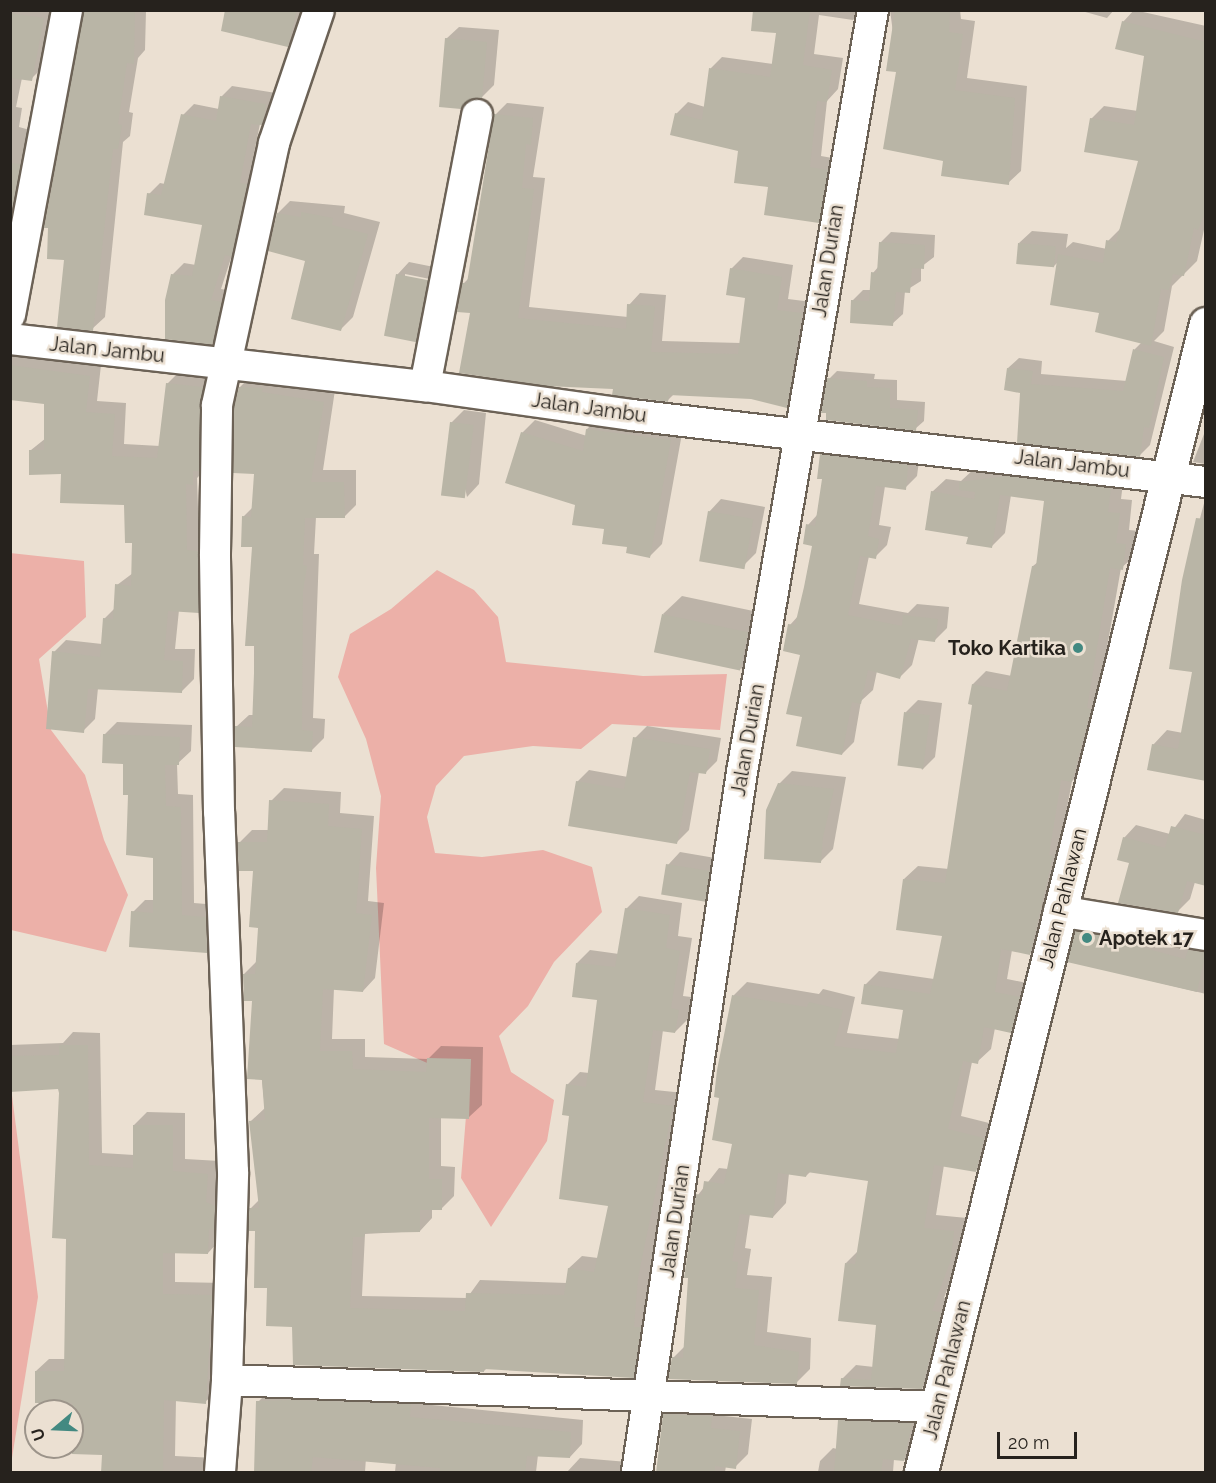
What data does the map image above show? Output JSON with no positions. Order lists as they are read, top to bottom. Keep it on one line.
{"streets":{"main road":["Jalan Pahlawan"],"street":["Jalan Durian","Jalan Jambu"]},"crossings":[["Jalan Durian","Jalan Jambu"],["Jalan Jambu","Jalan Pahlawan"]],"places":["Toko Kartika","Apotek 17"],"scale_bar":"20 m","north":"left"}
